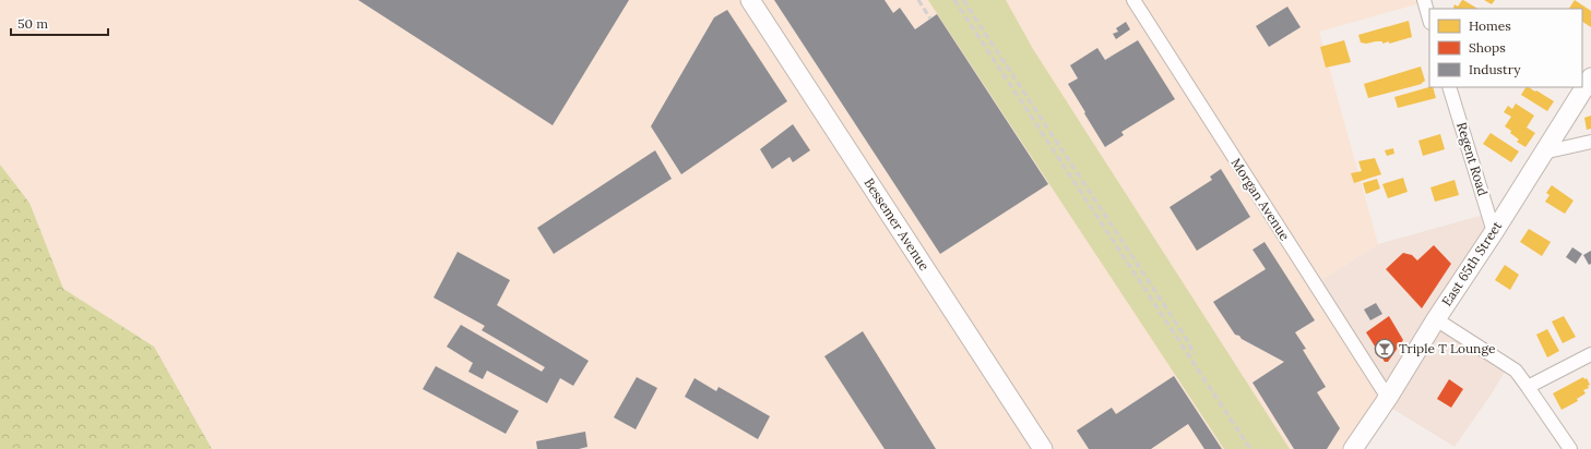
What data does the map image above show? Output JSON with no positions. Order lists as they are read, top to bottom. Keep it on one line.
{"streets":{"street":["Regent Road","Morgan Avenue","Bessemer Avenue","East 65th Street"]},"crossings":[["Regent Road","East 65th Street"],["Morgan Avenue","East 65th Street"]],"places":{"bar":["Triple T Lounge"]},"legend":["Homes","Shops","Industry"],"scale_bar":"50 m"}
